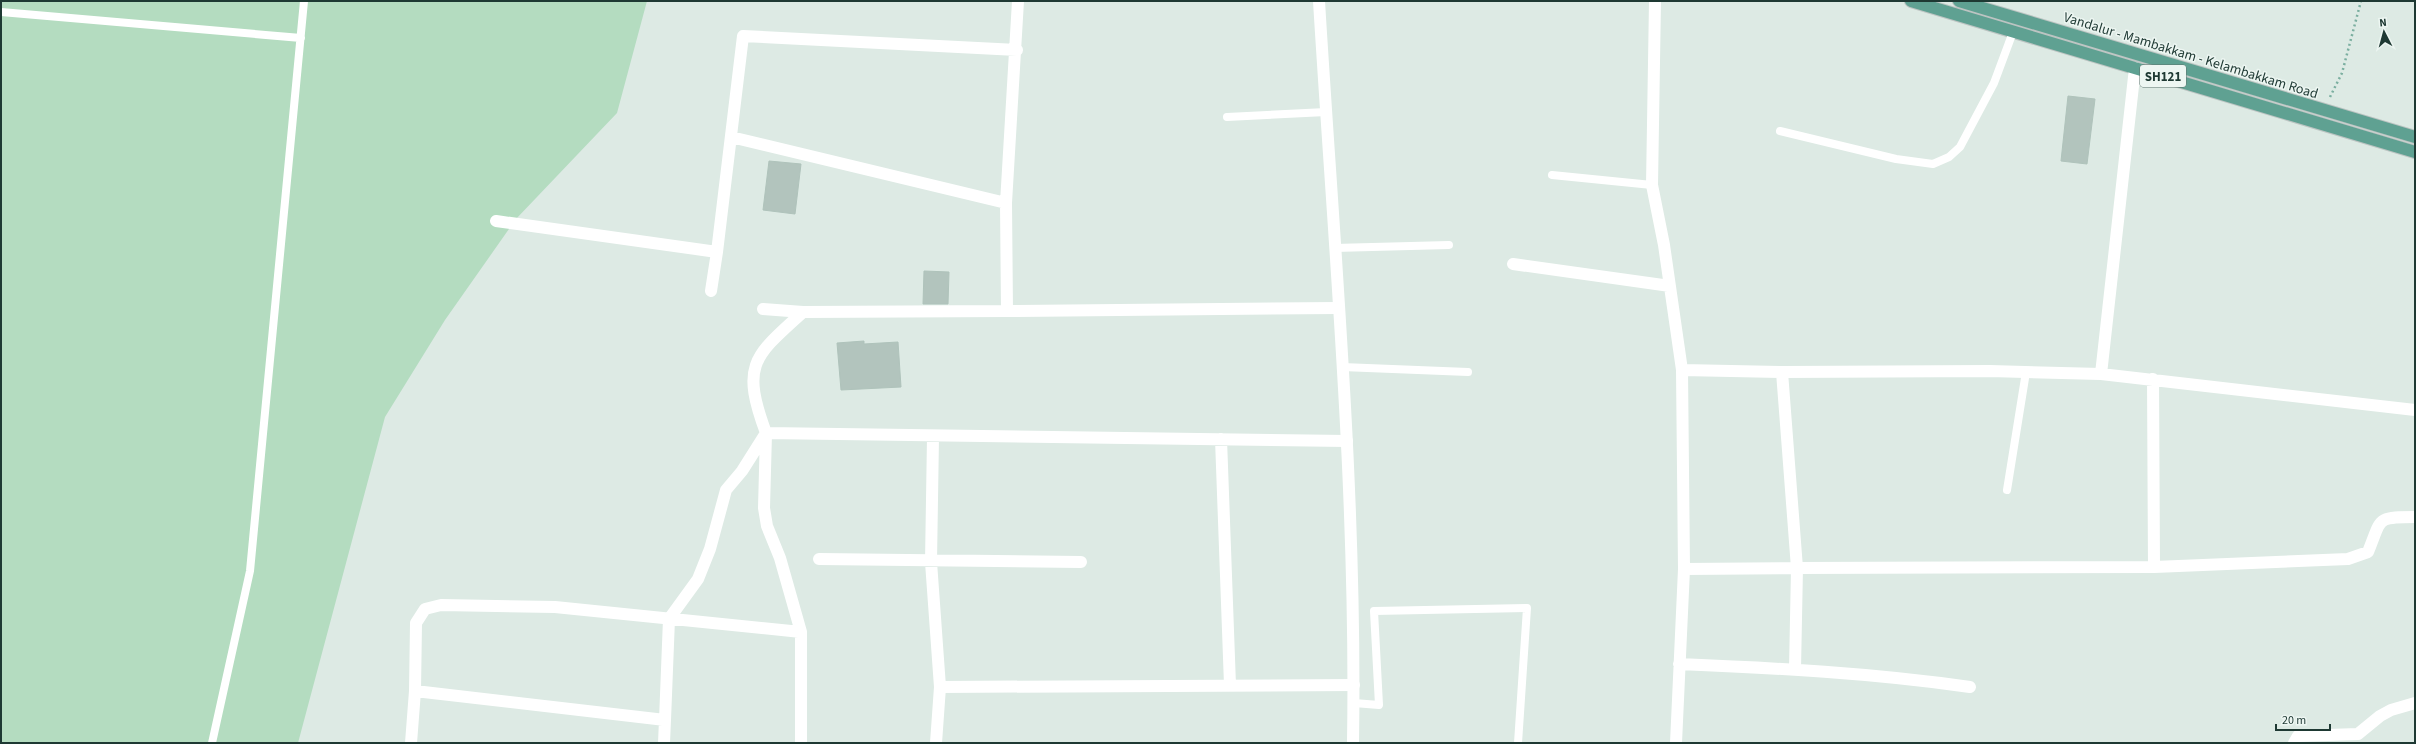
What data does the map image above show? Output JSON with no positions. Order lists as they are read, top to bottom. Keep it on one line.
{"streets":{"main road":["Vandalur - Mambakkam - Kelambakkam Road","SH121"]},"scale_bar":"20 m","north":"top"}
